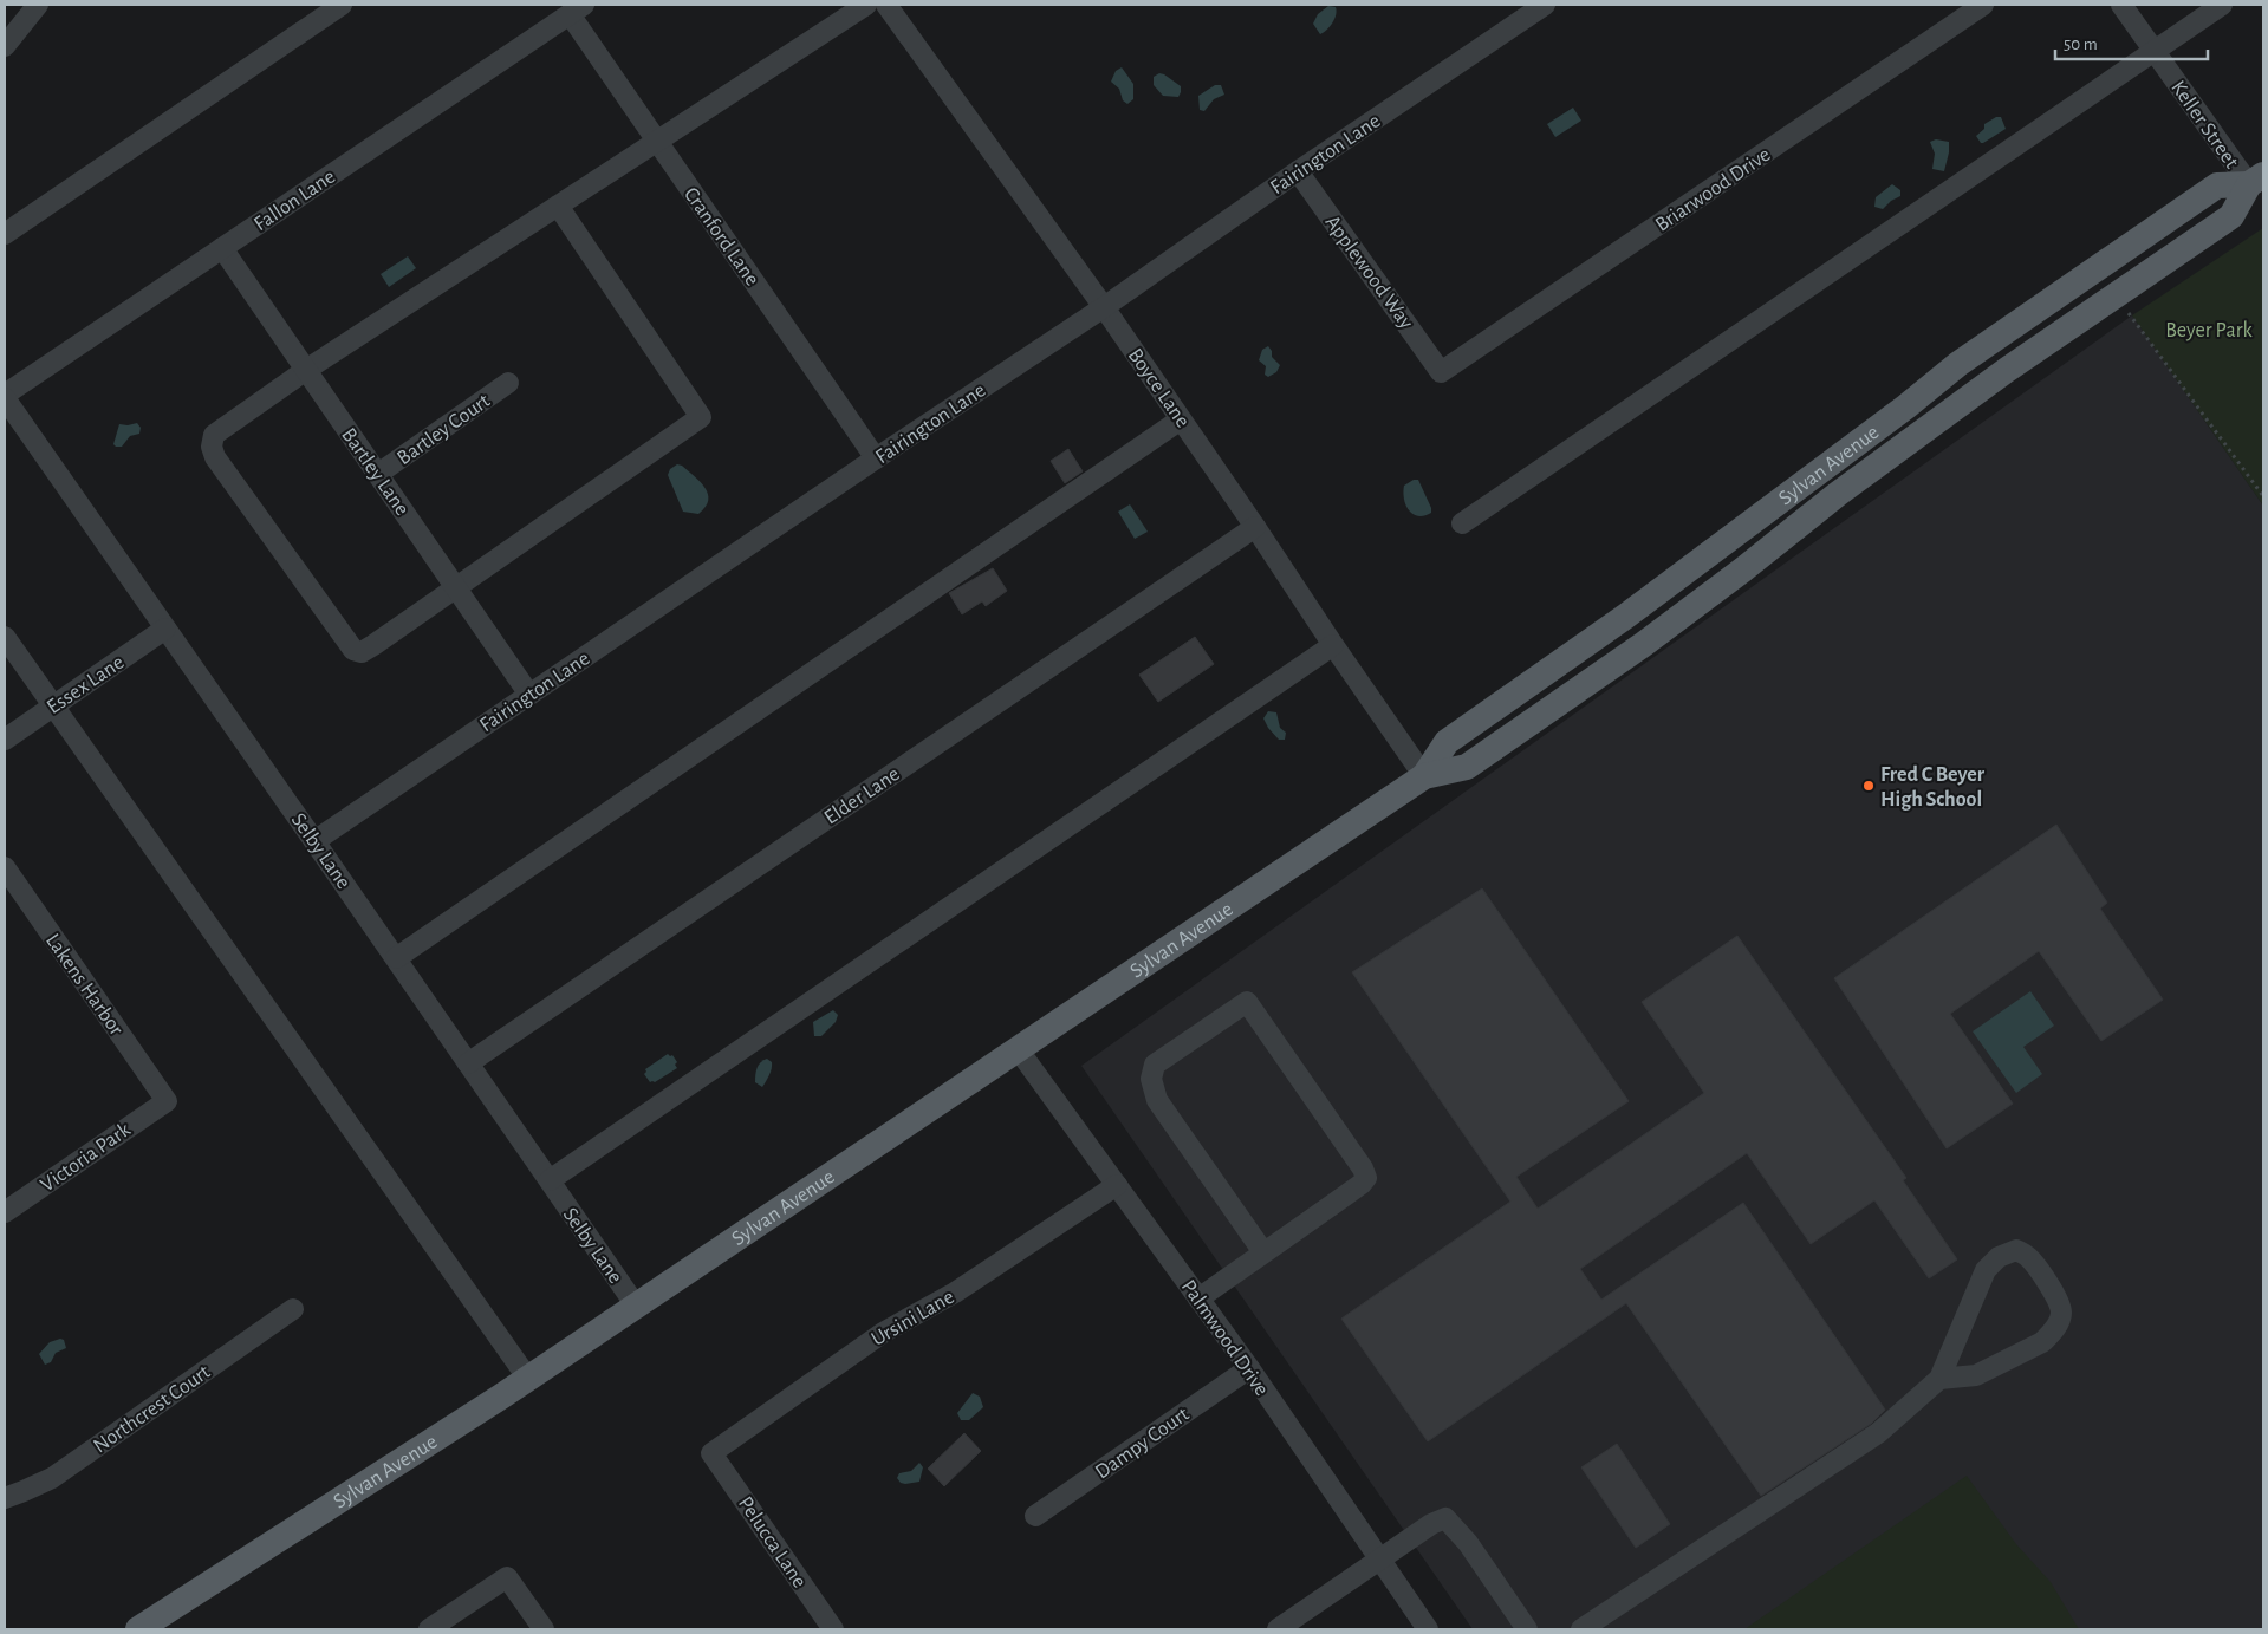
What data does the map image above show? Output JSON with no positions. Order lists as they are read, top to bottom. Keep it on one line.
{"streets":{"main road":["Sylvan Avenue"],"street":["Keller Street","Fairington Lane","Briarwood Drive","Fallon Lane","Cranford Lane","Applewood Way","Boyce Lane","Bartley Court","Bartley Lane","Essex Lane","Elder Lane","Selby Lane","Lakens Harbor","Victoria Park","Ursini Lane","Palmwood Drive","Northcrest Court","Dampy Court","Pelucca Lane"]},"crossings":[["Keller Street","Sylvan Avenue"],["Fairington Lane","Cranford Lane"],["Fairington Lane","Applewood Way"],["Fairington Lane","Boyce Lane"],["Fairington Lane","Bartley Lane"],["Fairington Lane","Selby Lane"],["Briarwood Drive","Applewood Way"],["Fallon Lane","Cranford Lane"],["Fallon Lane","Bartley Lane"],["Fallon Lane","Selby Lane"],["Boyce Lane","Sylvan Avenue"],["Boyce Lane","Elder Lane"],["Bartley Court","Bartley Lane"],["Sylvan Avenue","Selby Lane"],["Sylvan Avenue","Palmwood Drive"],["Essex Lane","Selby Lane"],["Elder Lane","Selby Lane"],["Lakens Harbor","Victoria Park"],["Ursini Lane","Palmwood Drive"],["Ursini Lane","Pelucca Lane"],["Palmwood Drive","Dampy Court"]],"parks":["Beyer Park"],"places":["Fred C Beyer High School"],"scale_bar":"50 m"}
